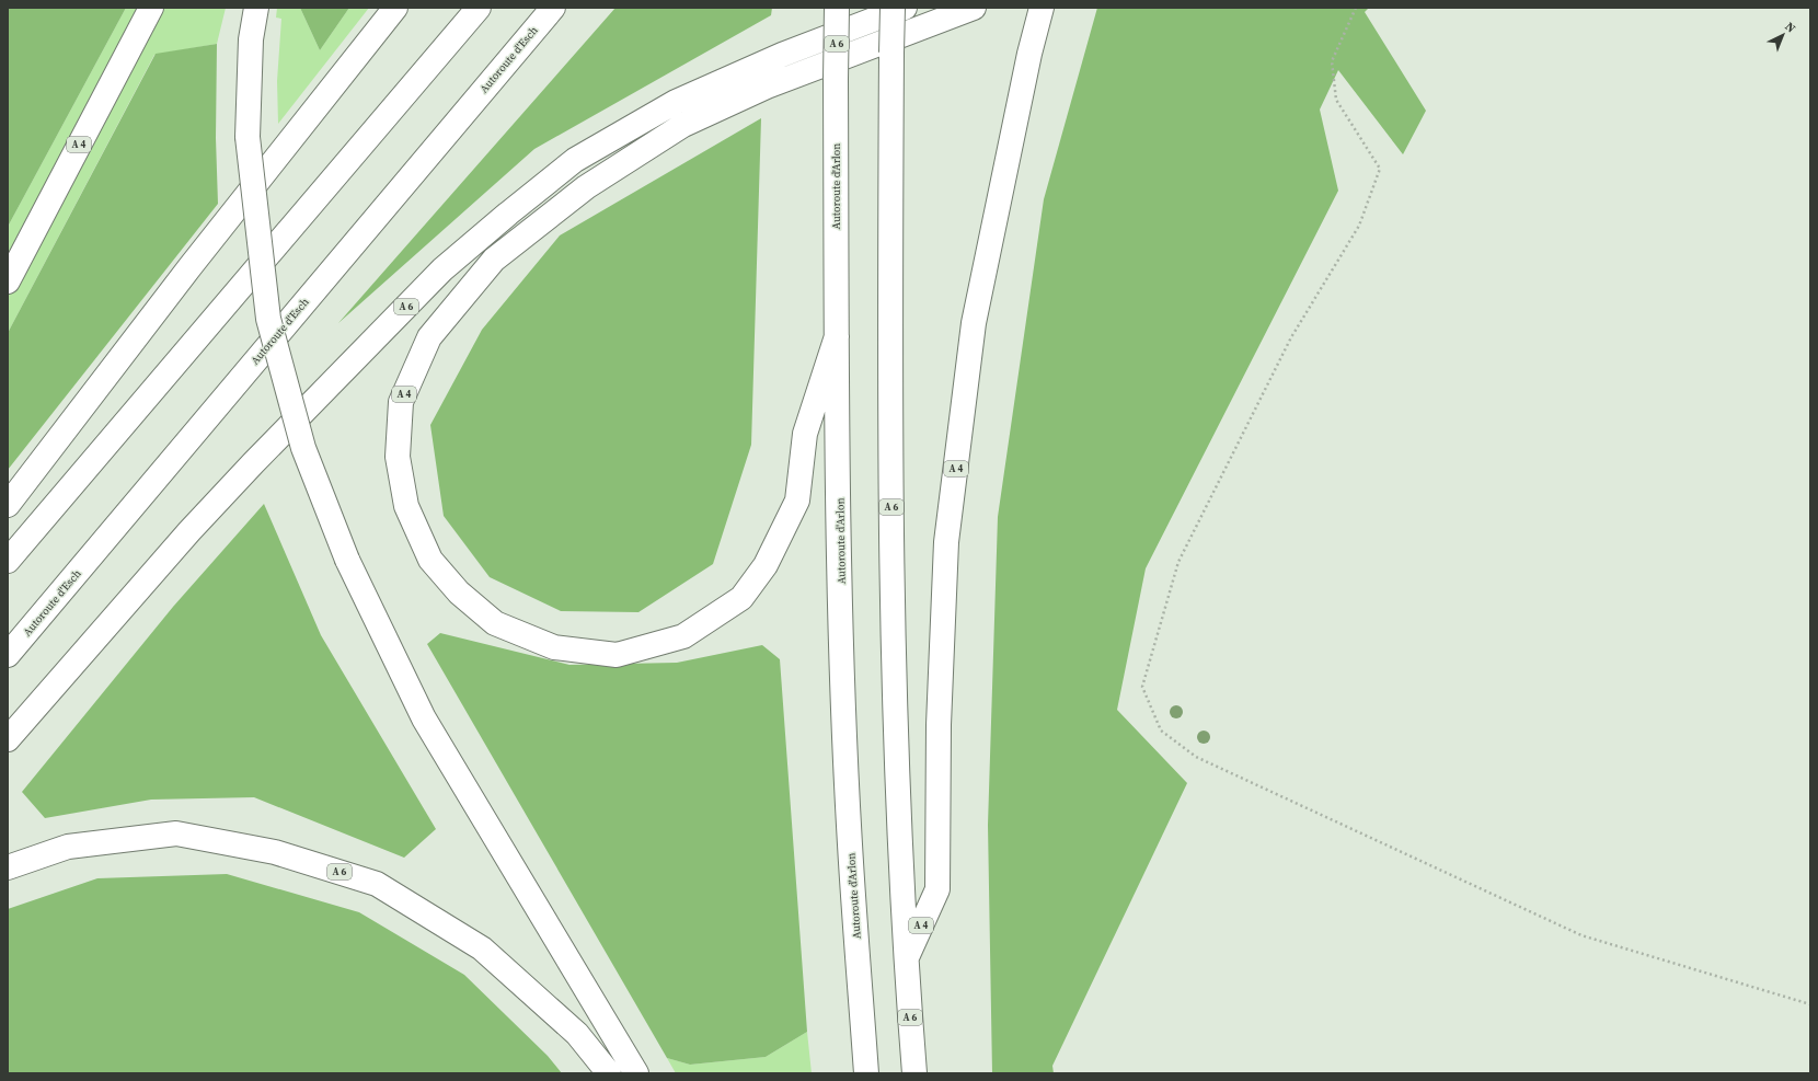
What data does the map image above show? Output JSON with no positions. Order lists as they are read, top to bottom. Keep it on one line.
{"streets":{"highway":["A 6","Autoroute d'Esch","A 4","Autoroute d'Arlon"]},"crossings":[["A 6","A 4"],["A 4","Autoroute d'Arlon"]],"north":"top right"}
